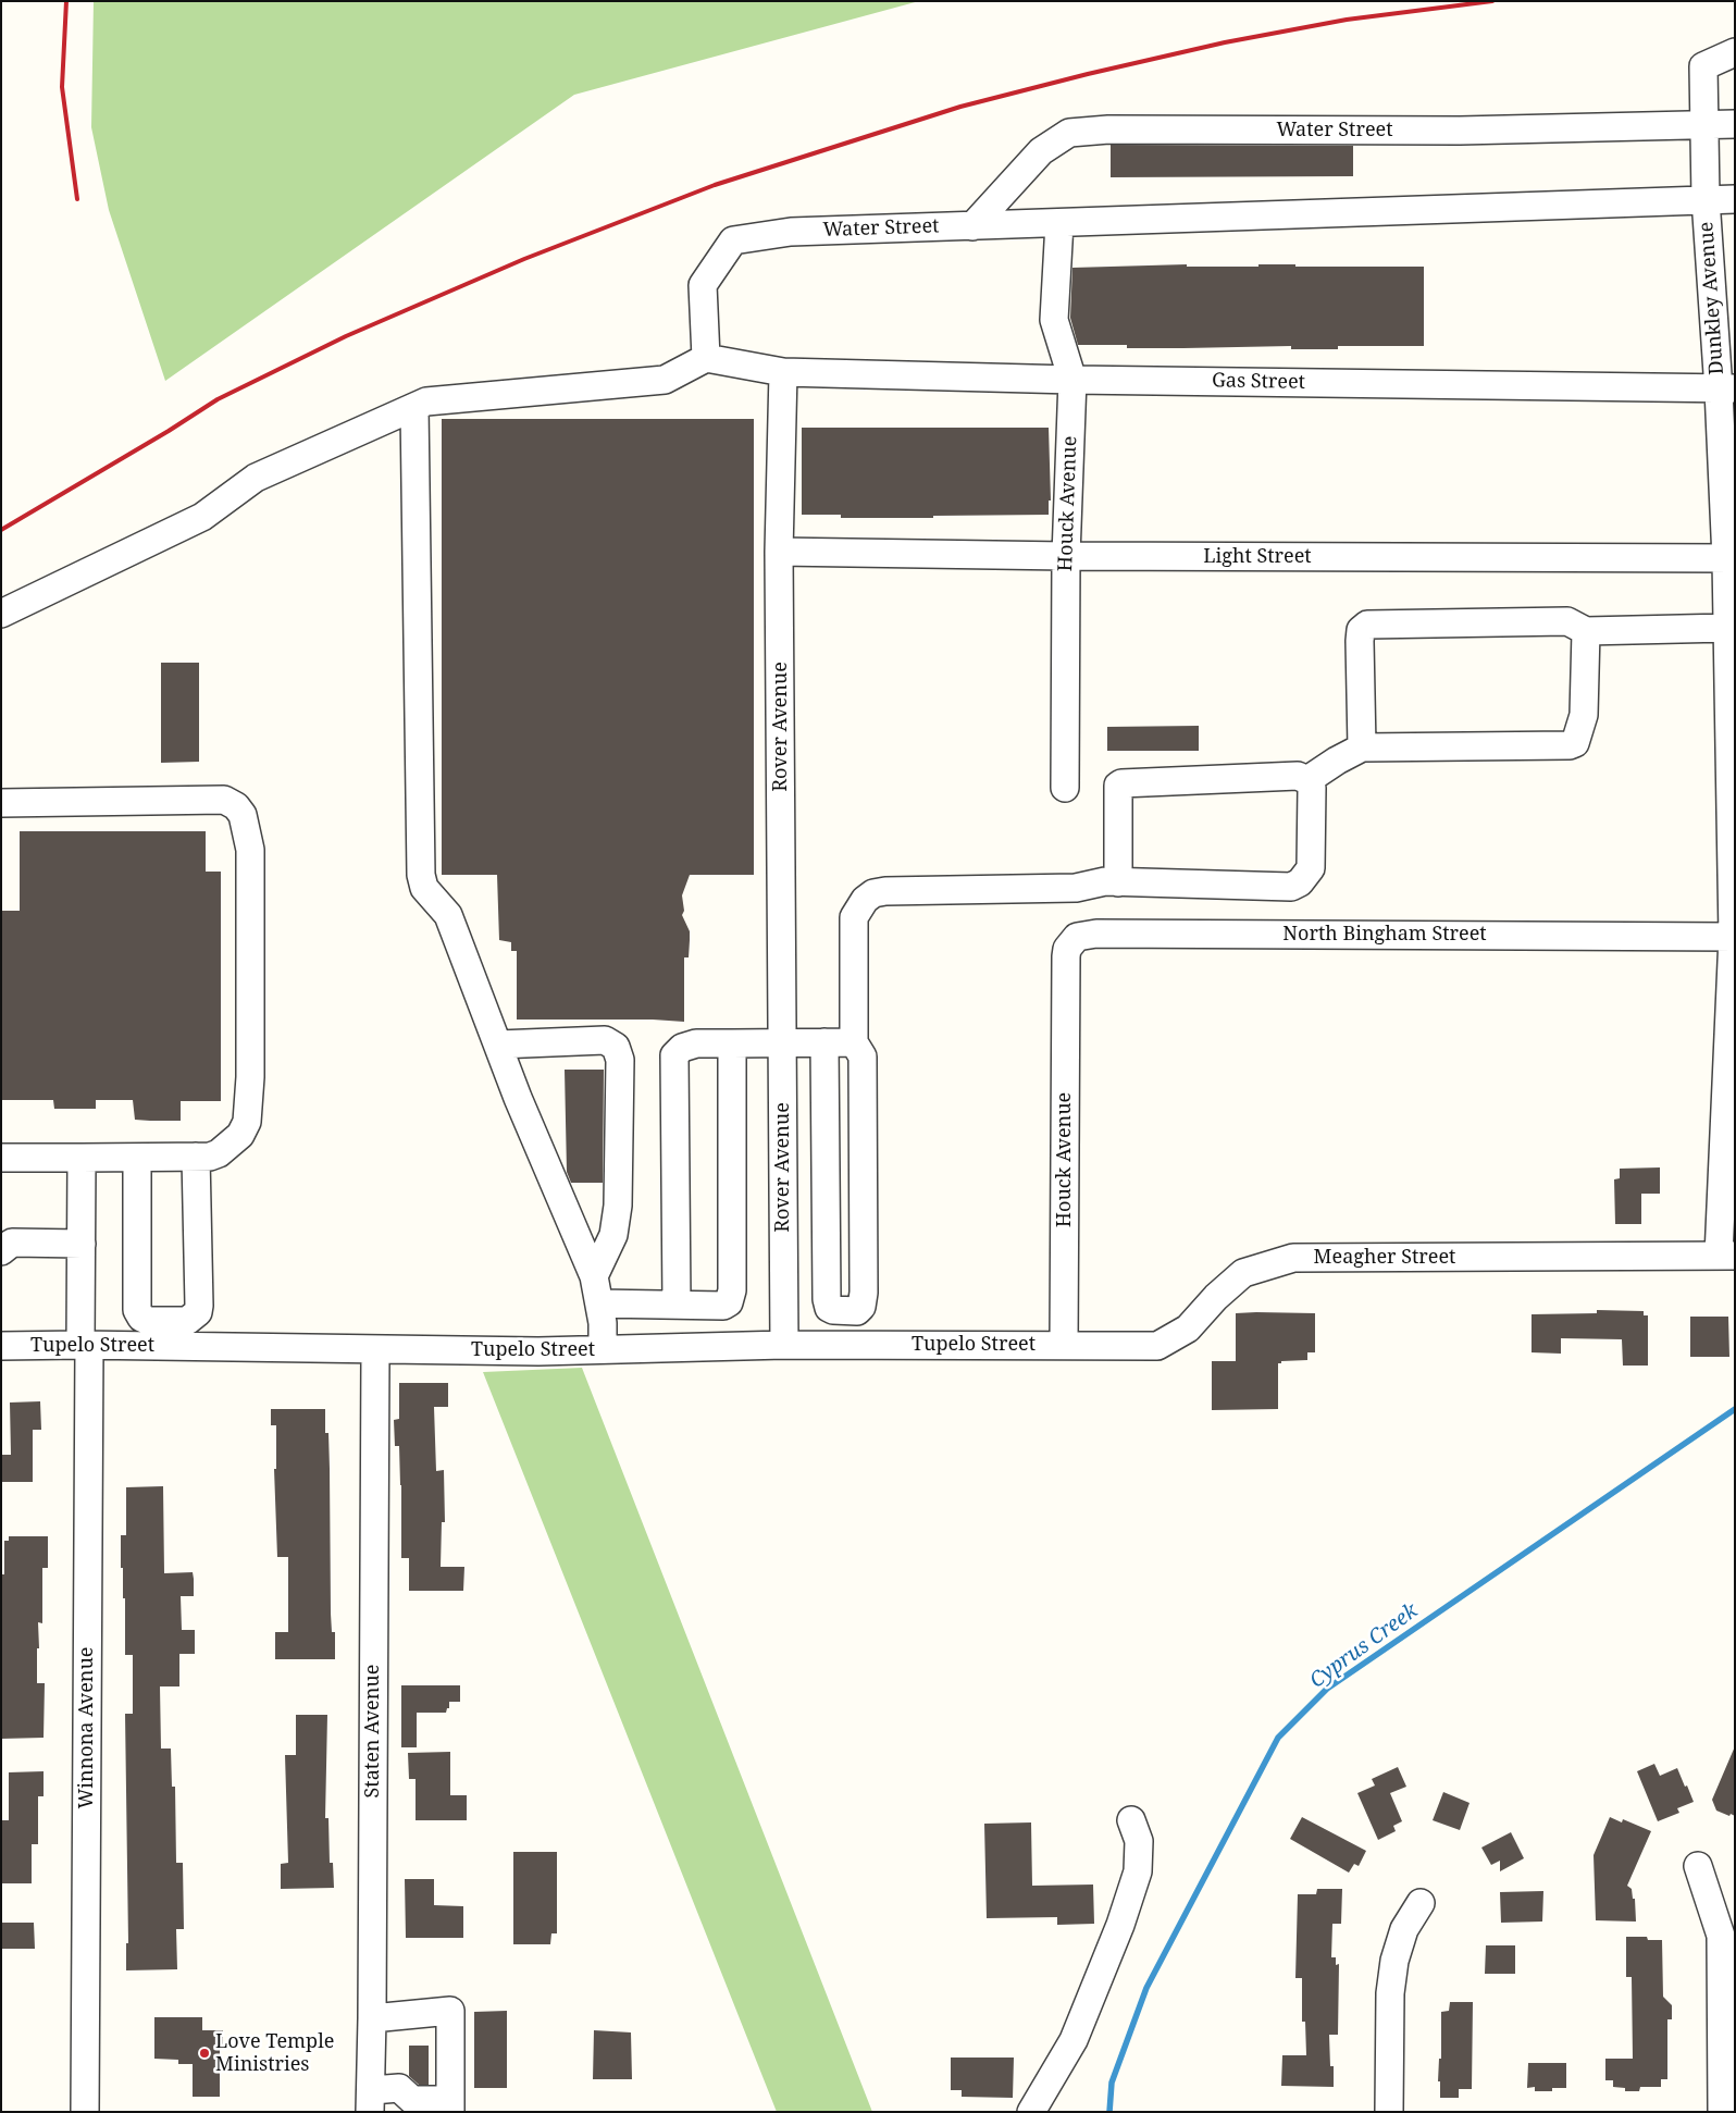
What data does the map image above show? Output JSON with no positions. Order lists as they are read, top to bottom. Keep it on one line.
{"streets":{"street":["Water Street","Dunkley Avenue","Gas Street","Houck Avenue","Light Street","Rover Avenue","North Bingham Street","Meagher Street","Tupelo Street","Winnona Avenue","Staten Avenue"]},"crossings":[["Water Street","Dunkley Avenue"],["Water Street","Houck Avenue"],["Dunkley Avenue","Gas Street"],["Dunkley Avenue","Light Street"],["Dunkley Avenue","North Bingham Street"],["Dunkley Avenue","Meagher Street"],["Gas Street","Houck Avenue"],["Gas Street","Rover Avenue"],["Houck Avenue","Light Street"],["Houck Avenue","North Bingham Street"],["Houck Avenue","Meagher Street"],["Houck Avenue","Tupelo Street"],["Light Street","Rover Avenue"],["Rover Avenue","Tupelo Street"],["Meagher Street","Tupelo Street"],["Tupelo Street","Winnona Avenue"],["Tupelo Street","Staten Avenue"]],"water":["Cyprus Creek"],"places":["Love Temple Ministries"]}
